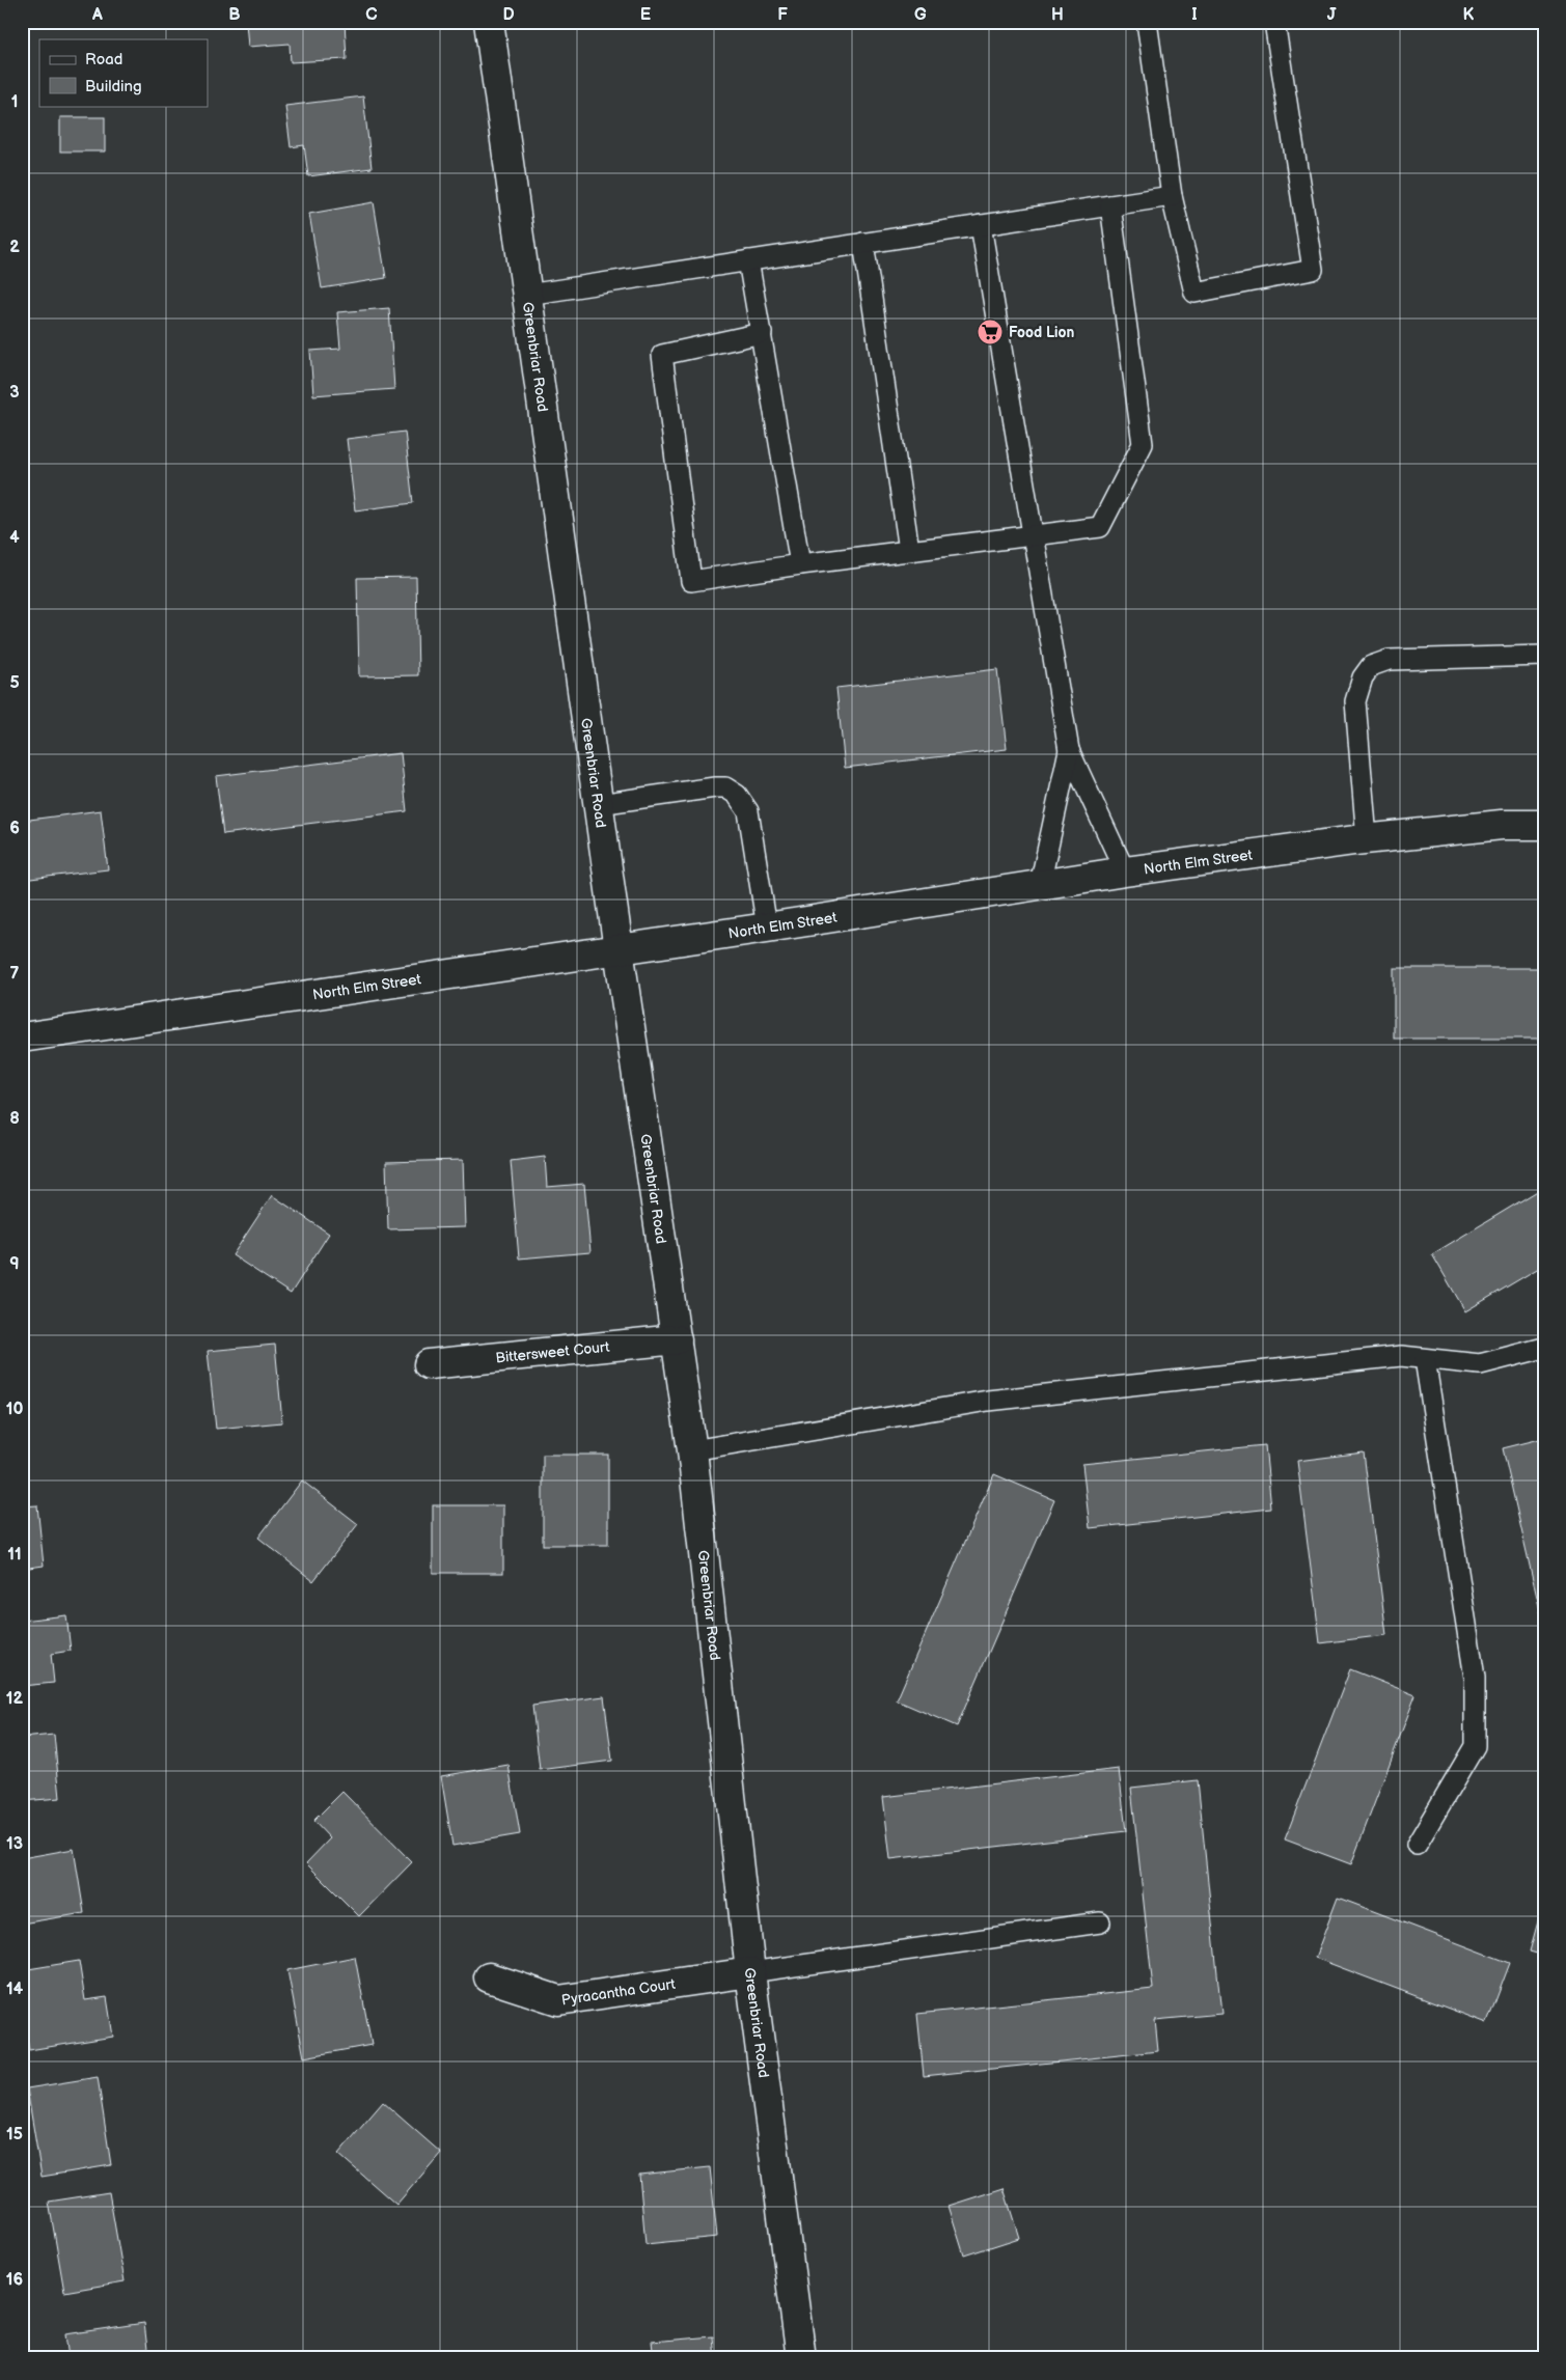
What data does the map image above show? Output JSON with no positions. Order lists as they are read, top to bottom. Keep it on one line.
{"streets":{"street":["Greenbriar Road","North Elm Street","Bittersweet Court","Pyracantha Court"]},"crossings":[["Greenbriar Road","North Elm Street"],["Greenbriar Road","Bittersweet Court"],["Greenbriar Road","Pyracantha Court"]],"places":{"supermarket":["Food Lion"]},"legend":["Road","Building"],"grid":{"columns":["A","B","C","D","E","F","G","H","I","J","K"],"rows":["1","2","3","4","5","6","7","8","9","10","11","12","13","14","15","16"]}}
